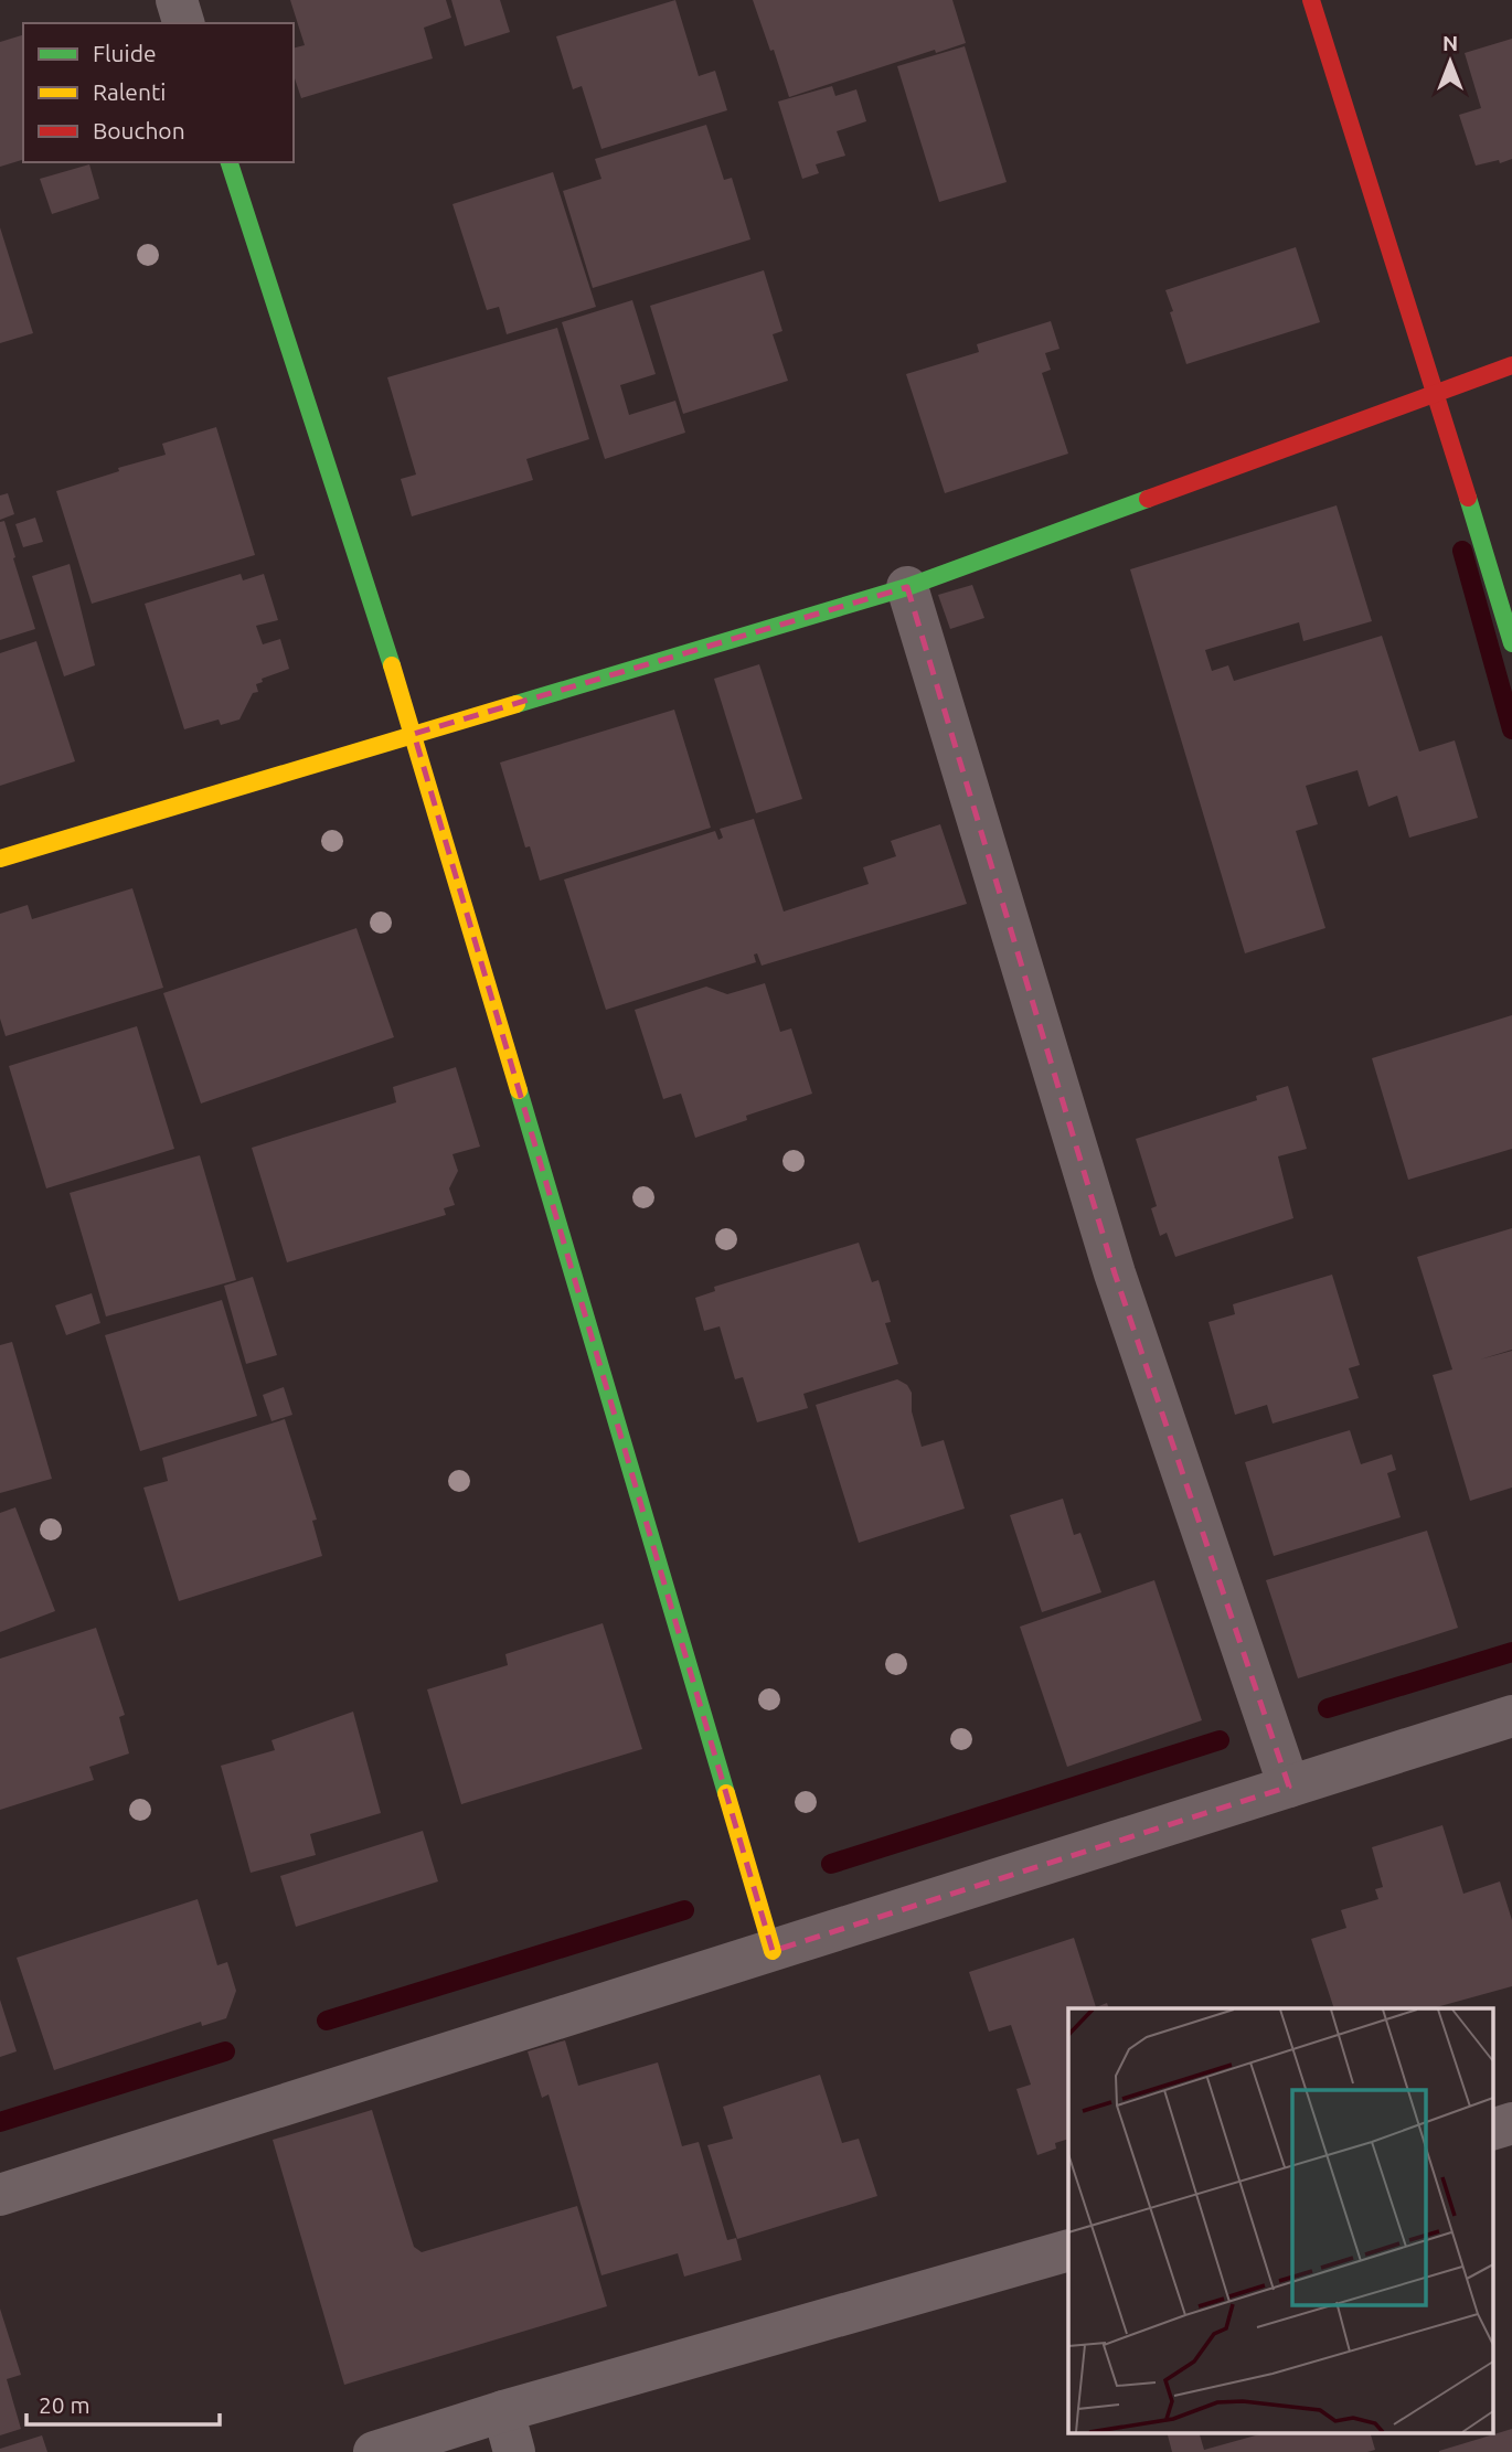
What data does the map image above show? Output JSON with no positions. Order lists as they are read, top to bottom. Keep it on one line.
{"legend":["Fluide","Ralenti","Bouchon"],"scale_bar":"20 m","north":"top"}
